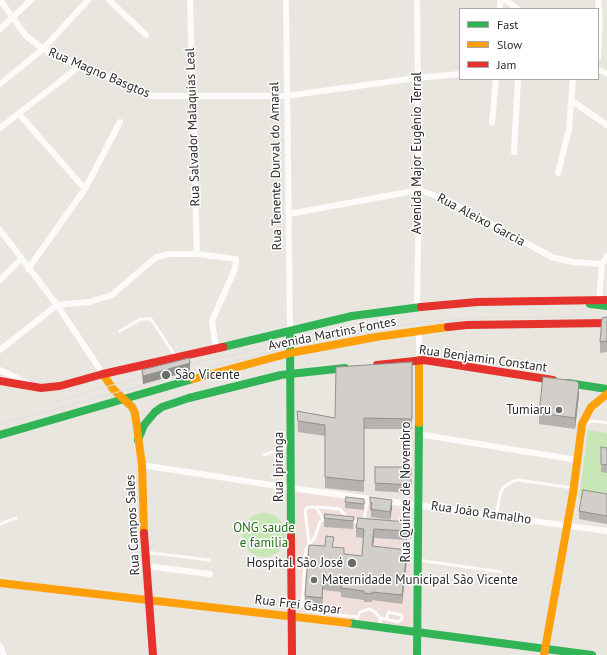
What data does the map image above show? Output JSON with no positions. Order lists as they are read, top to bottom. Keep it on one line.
{"streets":{"street":["Rua Magno Basgtos","Rua Salvador Malaquias Leal","Avenida Major Eugênio Terral","Rua Tenente Durval do Amaral","Rua Aleixo Garcia","Avenida Martins Fontes","Rua Benjamin Constant","Rua Ipiranga","Rua Quinze de Novembro","Rua João Ramalho","Rua Campos Sales","Rua Frei Gaspar"]},"crossings":[["Rua Magno Basgtos","Rua Salvador Malaquias Leal"],["Rua Magno Basgtos","Avenida Major Eugênio Terral"],["Rua Magno Basgtos","Rua Tenente Durval do Amaral"],["Avenida Major Eugênio Terral","Rua Aleixo Garcia"],["Avenida Major Eugênio Terral","Avenida Martins Fontes"],["Rua Tenente Durval do Amaral","Rua Aleixo Garcia"],["Rua Tenente Durval do Amaral","Avenida Martins Fontes"],["Avenida Martins Fontes","Rua Quinze de Novembro"],["Avenida Martins Fontes","Rua Campos Sales"],["Rua Benjamin Constant","Rua Quinze de Novembro"],["Rua Ipiranga","Rua João Ramalho"],["Rua Ipiranga","Rua Frei Gaspar"],["Rua Quinze de Novembro","Rua João Ramalho"],["Rua Quinze de Novembro","Rua Frei Gaspar"],["Rua João Ramalho","Rua Campos Sales"],["Rua Campos Sales","Rua Frei Gaspar"]],"parks":["ONG saude e familia"],"places":["São Vicente","Tumiaru","Hospital São José","Maternidade Municipal São Vicente"],"legend":["Fast","Slow","Jam"]}
